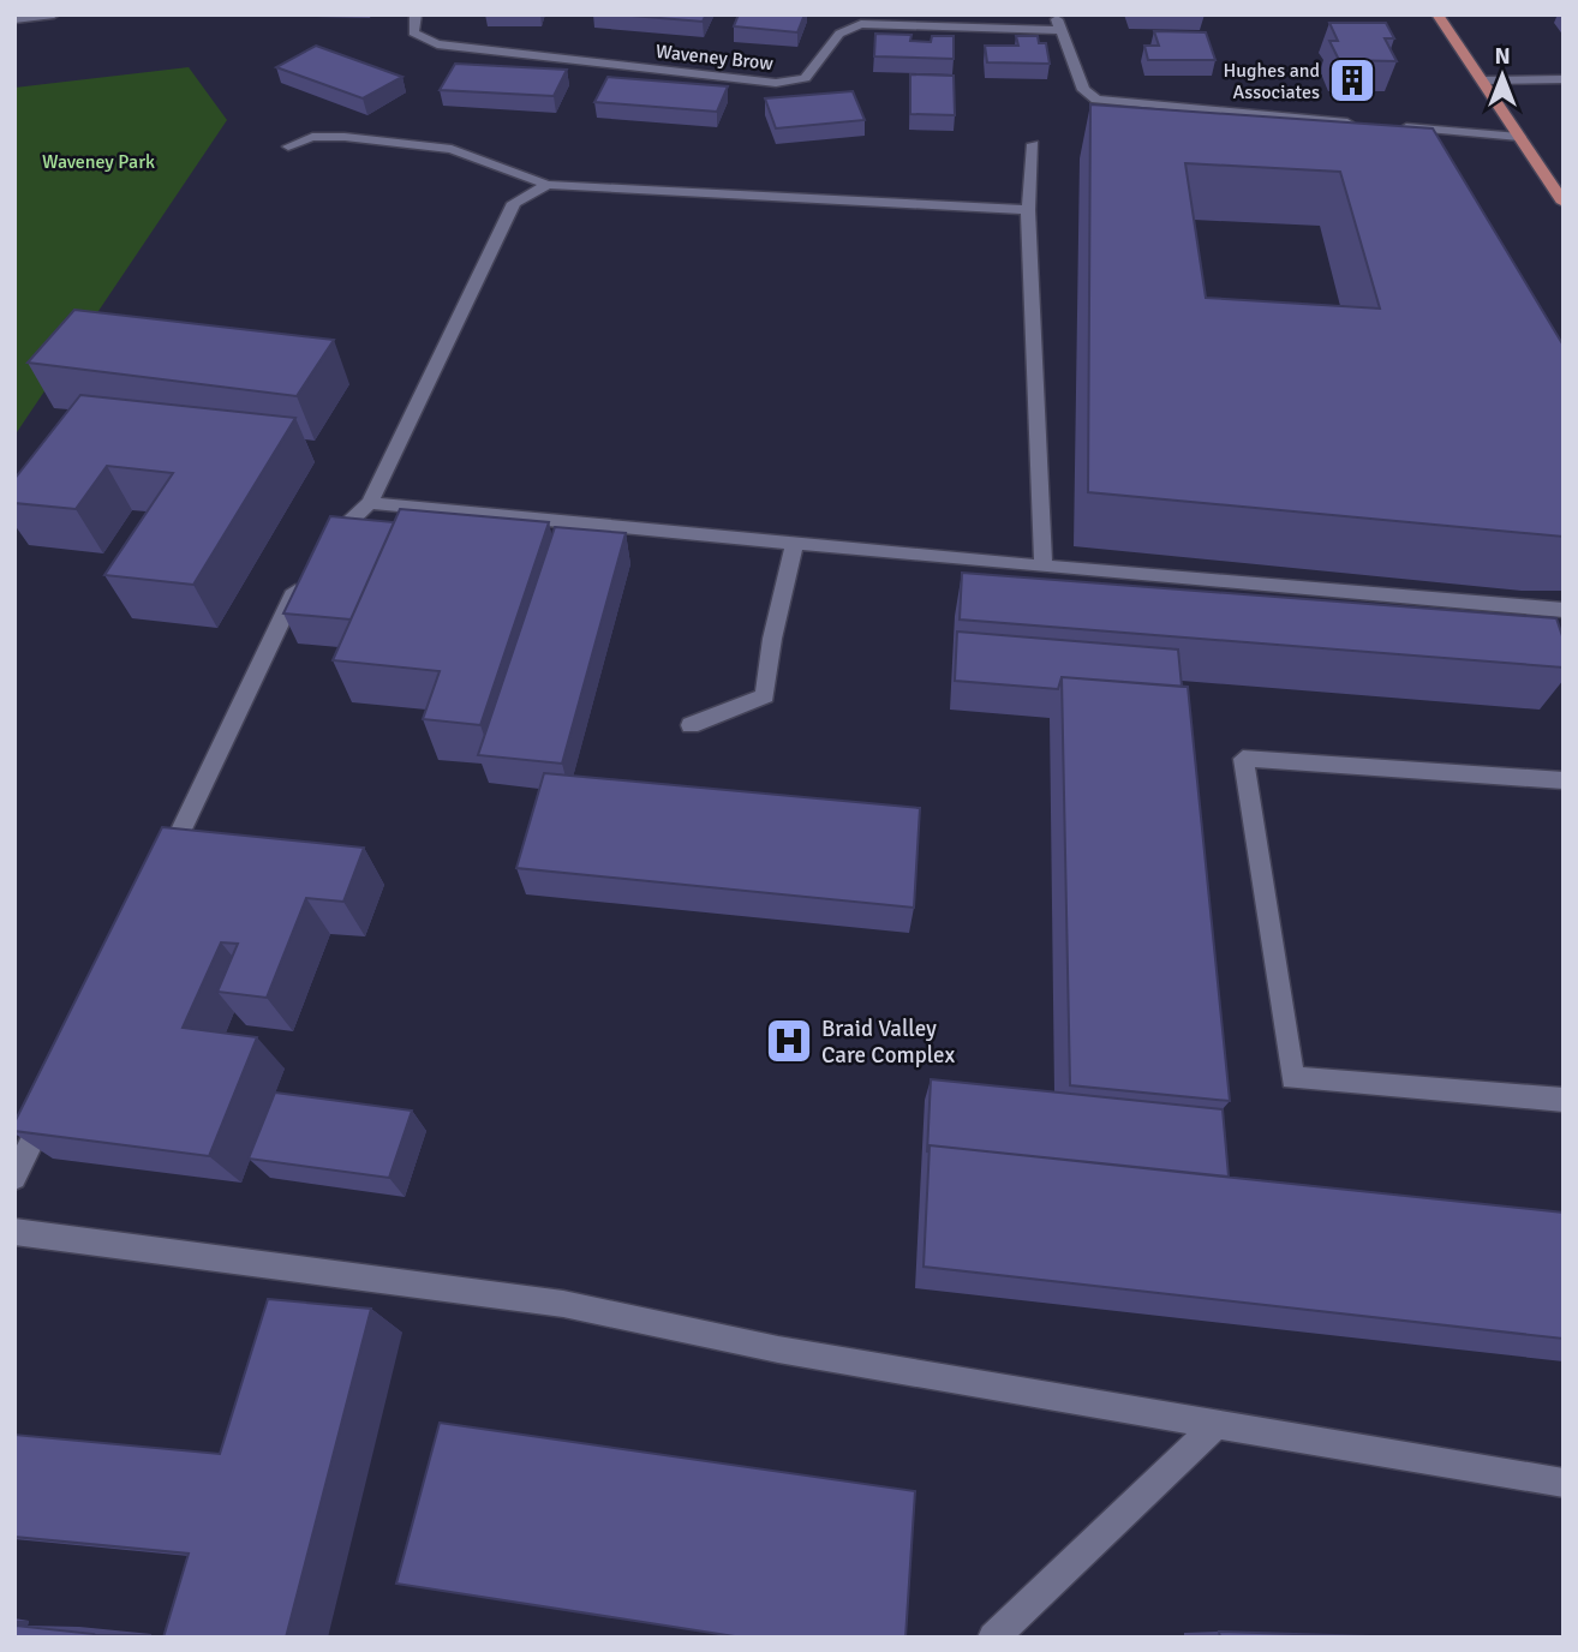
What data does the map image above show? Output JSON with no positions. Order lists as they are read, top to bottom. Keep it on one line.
{"streets":{"street":["Waveney Brow"]},"parks":["Waveney Park"],"places":{"building":["Hughes and Associates"],"hospital":["Braid Valley Care Complex"]},"north":"top"}
